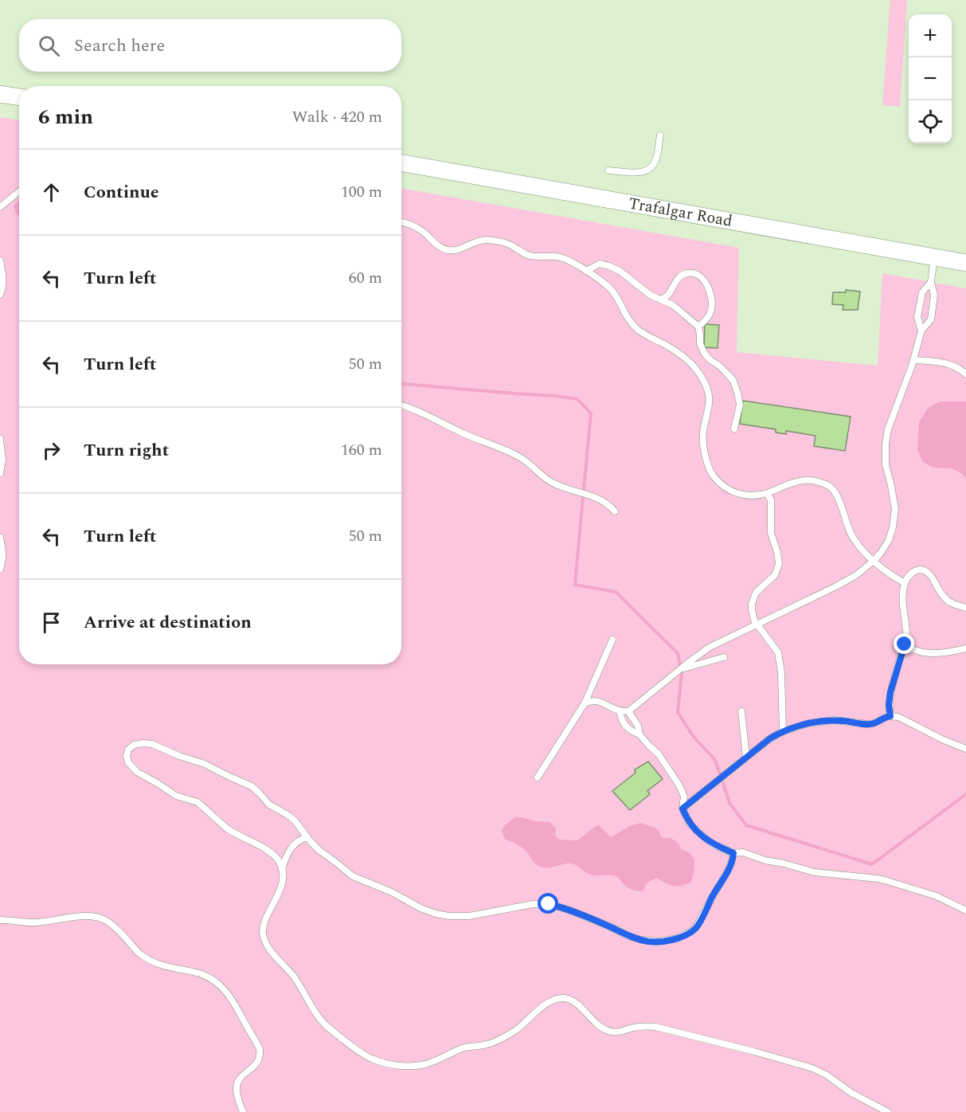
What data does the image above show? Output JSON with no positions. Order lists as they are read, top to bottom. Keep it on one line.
{"streets":{"main road":["Trafalgar Road"]},"page":{"map_buttons":["+","−"],"search":"Search here","heading":["6 min","Walk · 420 m"],"list":[["Continue","100 m"],["Turn left","60 m"],["Turn left","50 m"],["Turn right","160 m"],["Turn left","50 m"],"Arrive at destination"]}}
